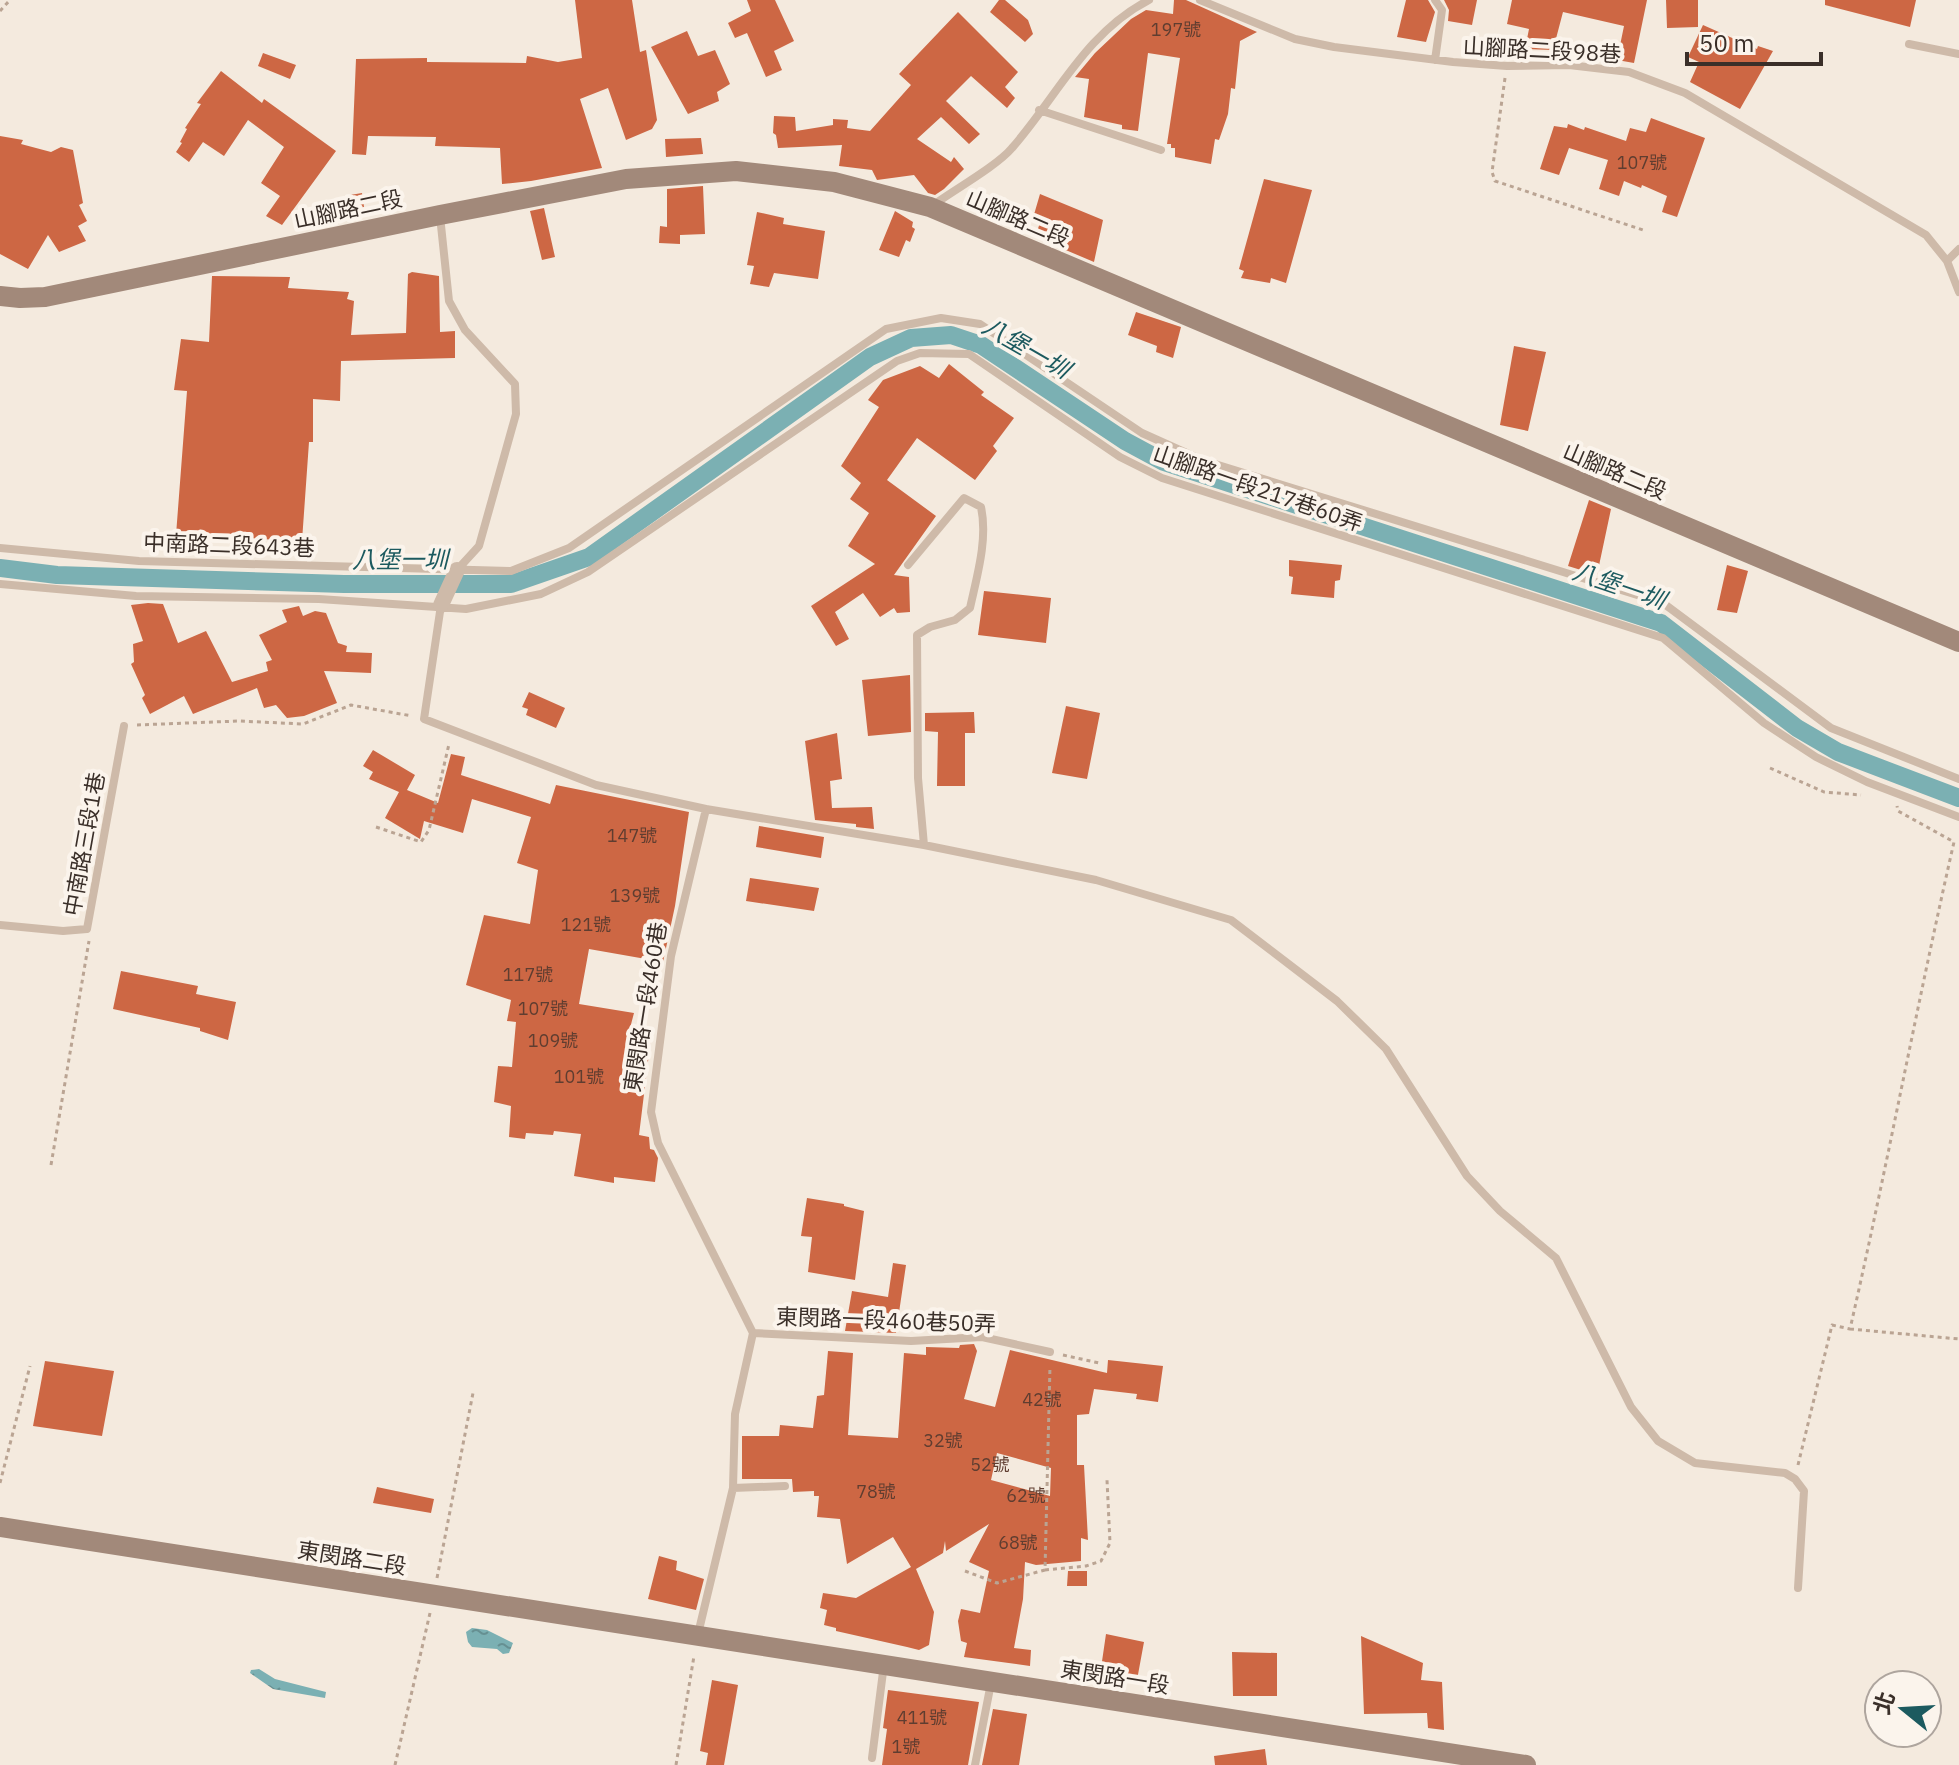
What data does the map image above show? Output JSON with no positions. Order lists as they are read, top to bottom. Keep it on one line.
{"streets":{"main road":["山腳路二段","東閔路二段","東閔路一段"],"lane":["山腳路二段98巷","山腳路一段217巷60弄","中南路二段643巷","中南路三段1巷","東閔路一段460巷","東閔路一段460巷50弄"]},"crossings":[["東閔路一段460巷","東閔路一段460巷50弄"],["東閔路二段","東閔路一段"]],"water":["八堡一圳"],"house_numbers":["197號","107號","147號","139號","121號","117號","107號","109號","101號","42號","32號","52號","78號","62號","68號","411號","1號"],"scale_bar":"50 m","north":"left"}
